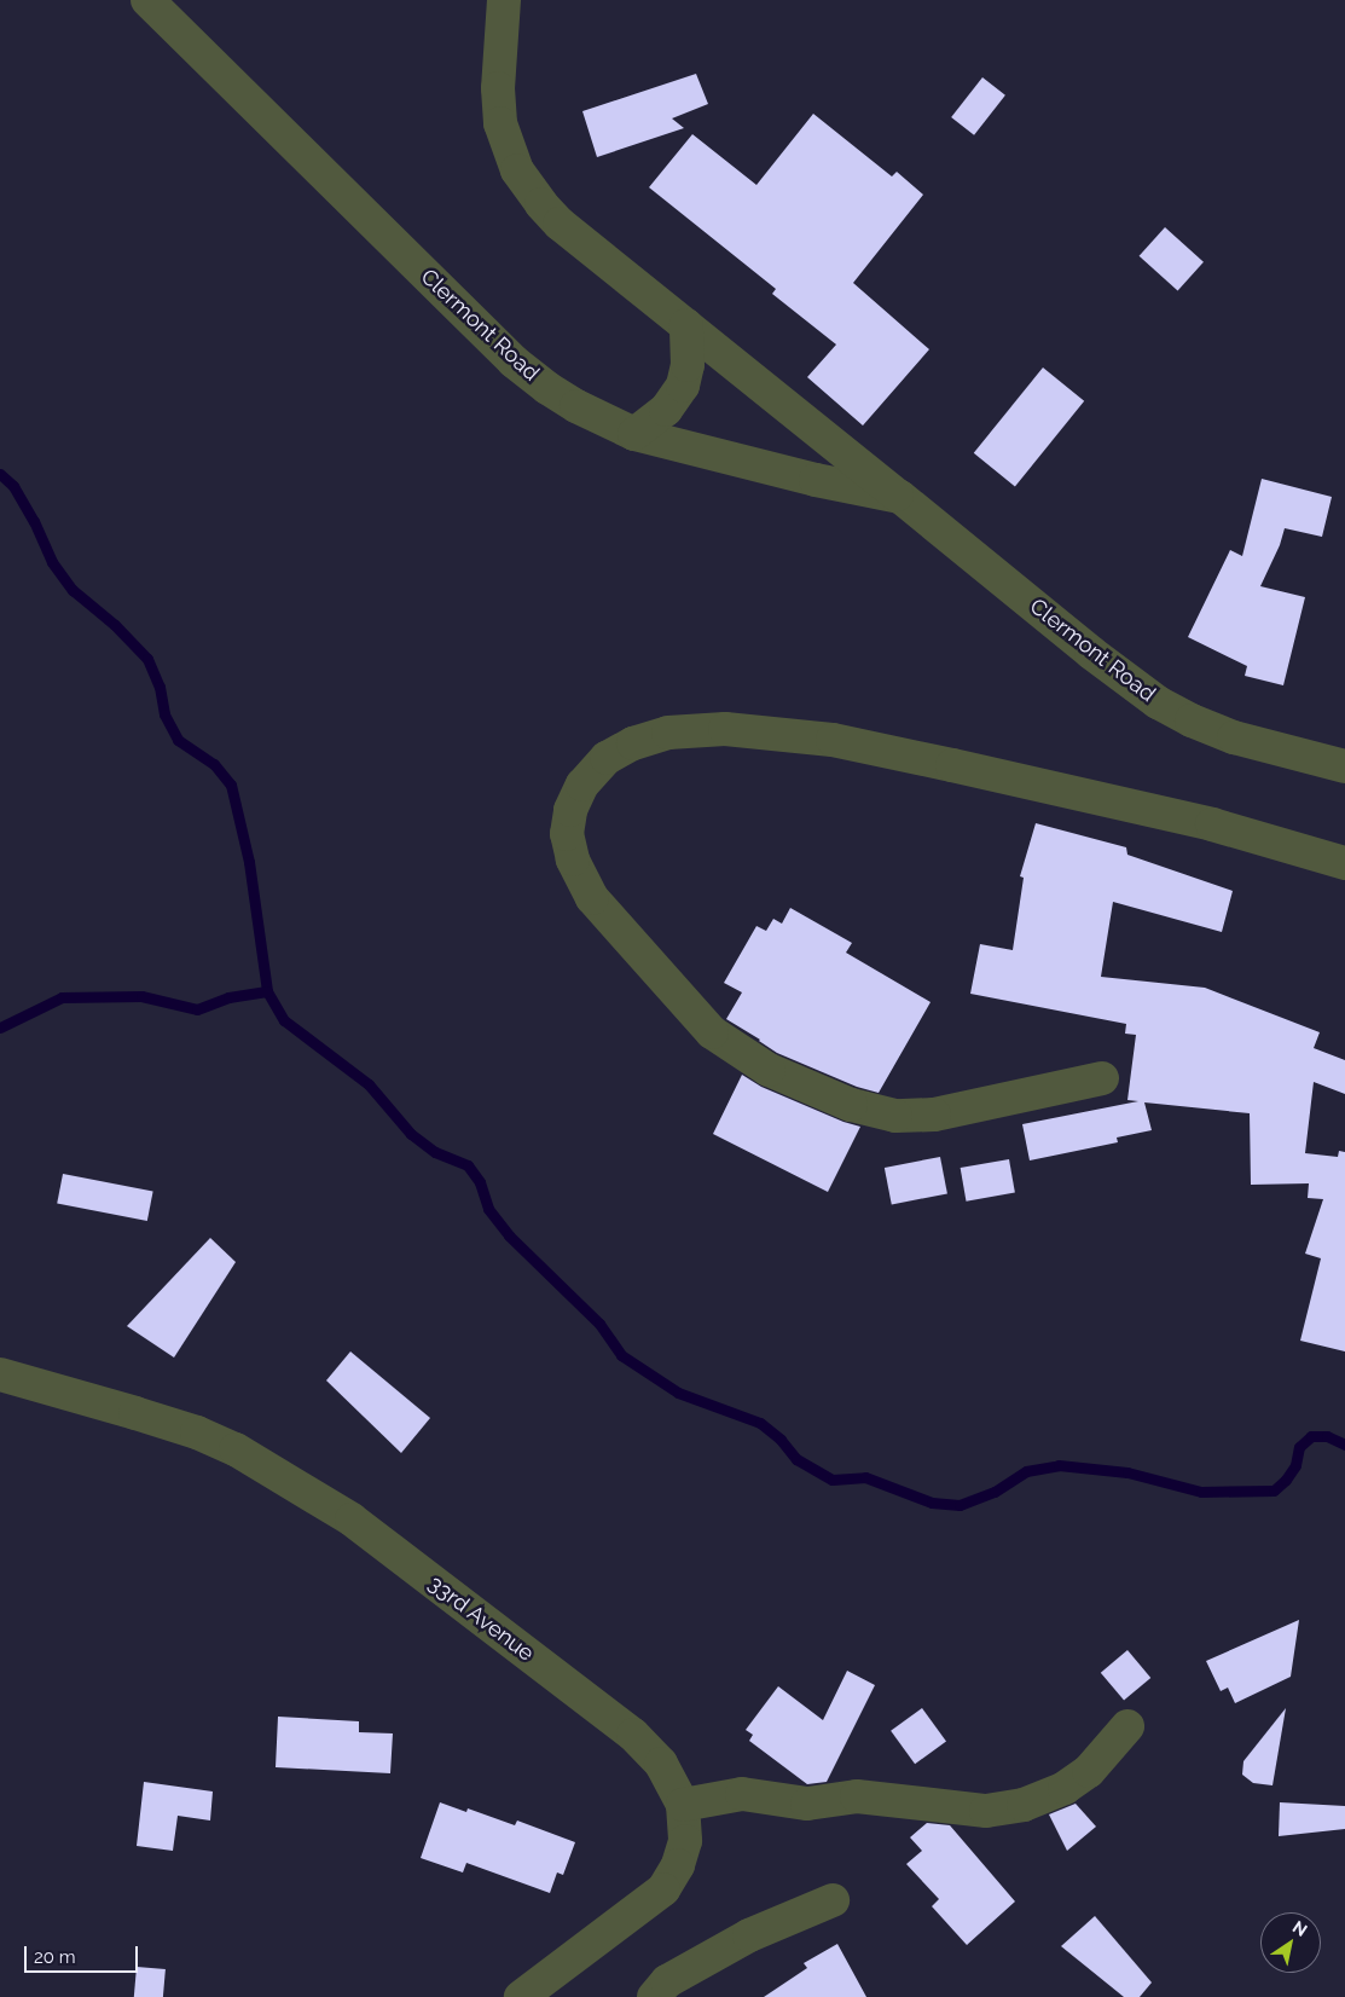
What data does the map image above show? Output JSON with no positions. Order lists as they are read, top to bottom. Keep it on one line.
{"streets":{"street":["Clermont Road","33rd Avenue"]},"scale_bar":"20 m","north":"top right"}
